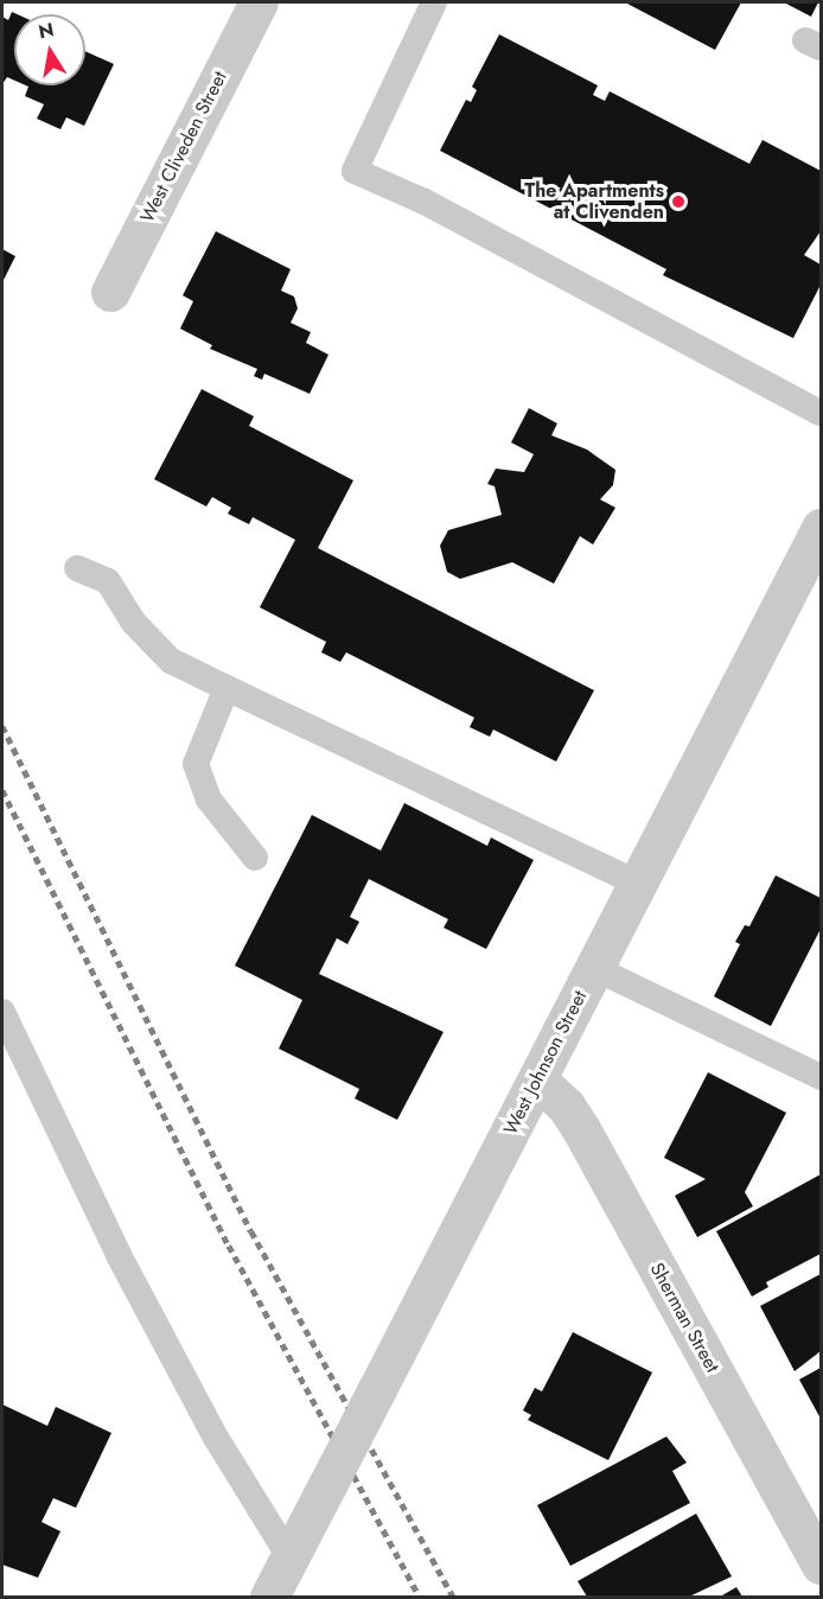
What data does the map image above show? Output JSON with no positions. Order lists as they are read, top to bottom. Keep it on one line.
{"streets":{"street":["West Cliveden Street","West Johnson Street","Sherman Street"]},"crossings":[["West Johnson Street","Sherman Street"]],"places":["The Apartments at Clivenden"],"north":"top"}
